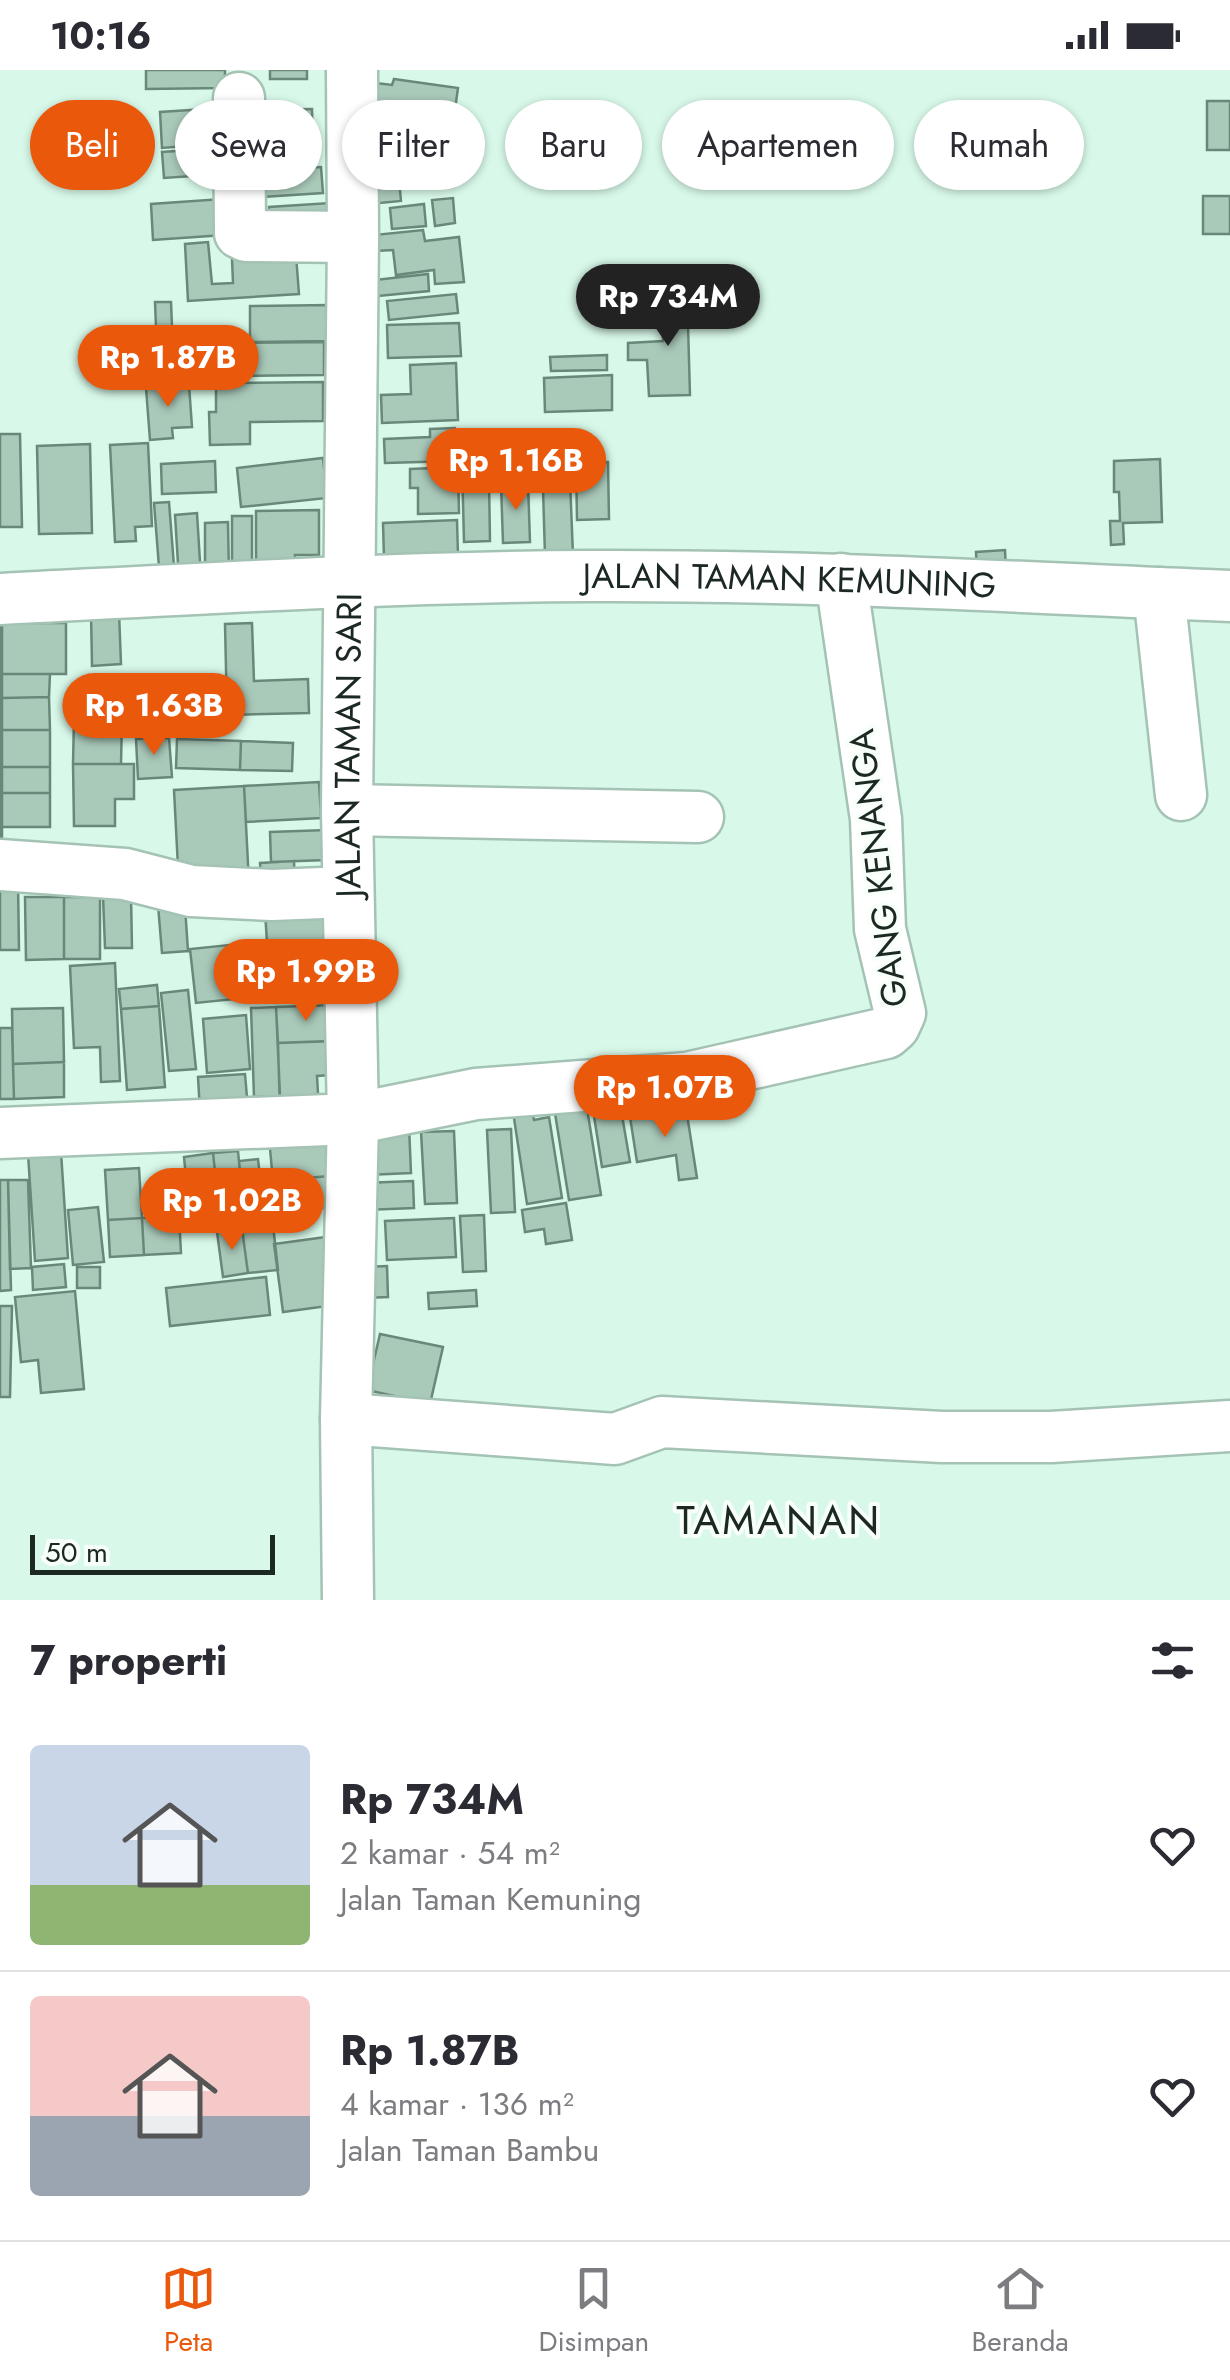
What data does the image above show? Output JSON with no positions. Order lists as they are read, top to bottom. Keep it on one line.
{"streets":{"street":["JALAN TAMAN KEMUNING","JALAN TAMAN SARI","GANG KENANGA"]},"crossings":[["JALAN TAMAN KEMUNING","JALAN TAMAN SARI"],["JALAN TAMAN KEMUNING","GANG KENANGA"],["JALAN TAMAN SARI","GANG KENANGA"]],"districts":["TAMANAN"],"scale_bar":"50 m","page":{"status":"10:16","chip":["Beli","Sewa","Filter","Baru","Apartemen","Rumah"],"price":["Rp 734M","Rp 1.87B","Rp 1.16B","Rp 1.63B","Rp 1.99B","Rp 1.07B","Rp 1.02B"],"scale":"50 m","heading":"7 properti","list":[{"name":"Rp 734M","note":"2 kamar · 54 m² · Jalan Taman Kemuning"},{"name":"Rp 1.87B","note":"4 kamar · 136 m² · Jalan Taman Bambu"}],"tabs":["Peta","Disimpan","Beranda"]}}
